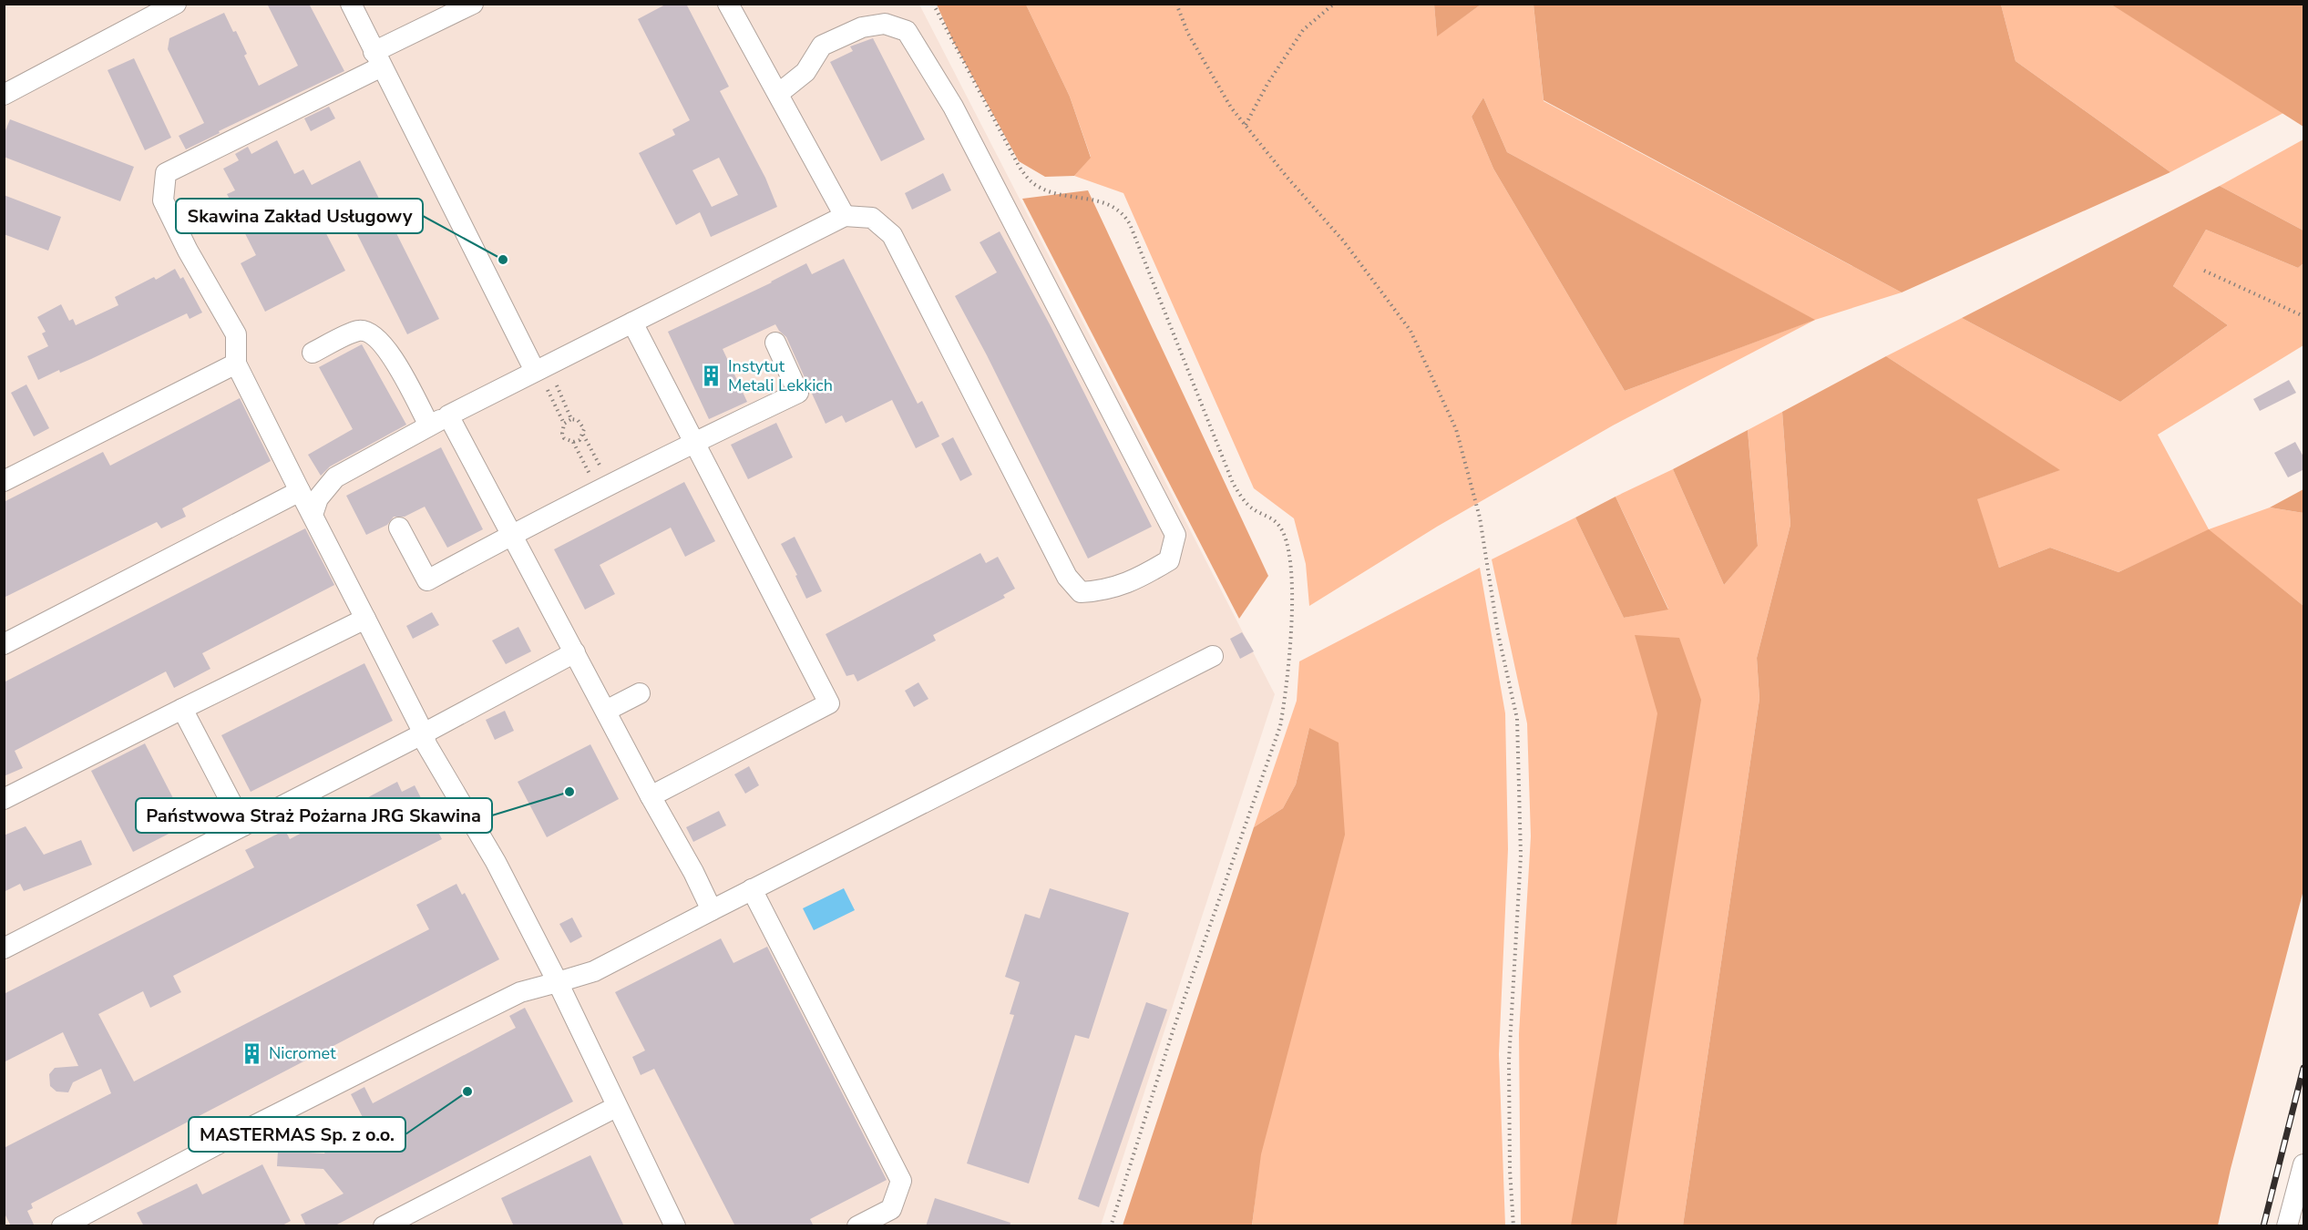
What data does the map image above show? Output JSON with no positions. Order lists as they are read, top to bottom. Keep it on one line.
{"places":{"other":["Skawina Zakład Usługowy","Państwowa Straż Pożarna JRG Skawina","MASTERMAS Sp. z o.o."],"building":["Instytut Metali Lekkich","Nicromet"]}}
